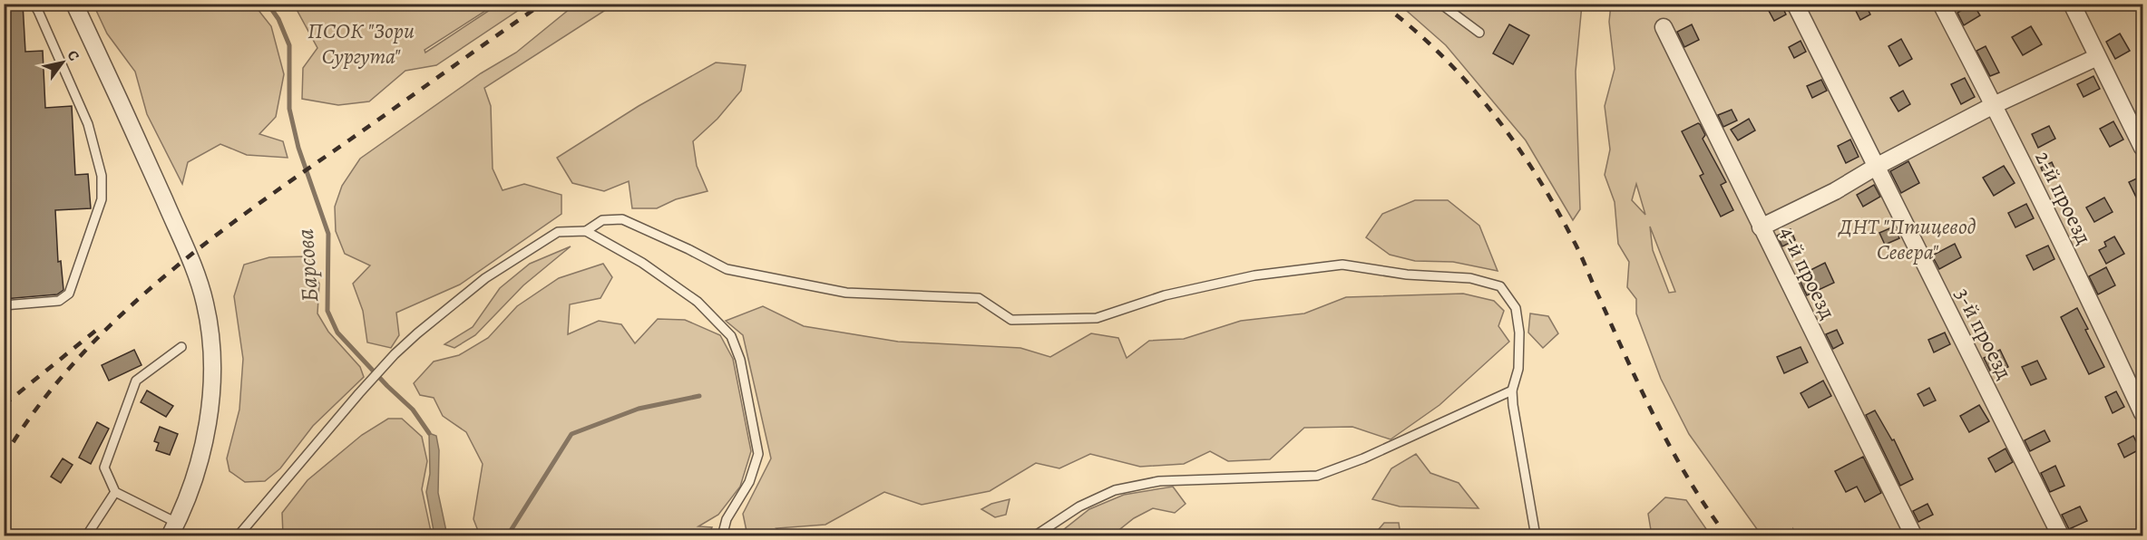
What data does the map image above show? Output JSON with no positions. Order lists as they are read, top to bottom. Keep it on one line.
{"streets":{"street":["2-й проезд","4-й проезд","3-й проезд"]},"water":["Барсова"],"parks":["ПСОК \"Зори Сургута\"","ДНТ \"Птицевод Севера\""],"north":"top right"}
